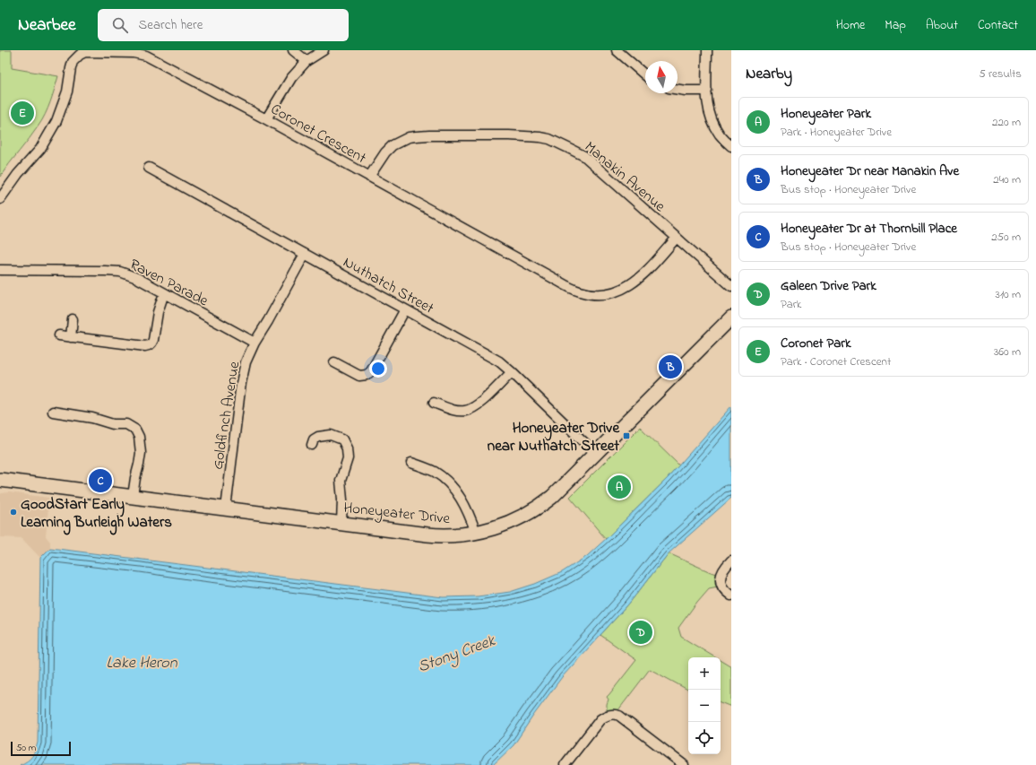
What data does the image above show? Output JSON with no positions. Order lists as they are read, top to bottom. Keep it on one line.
{"streets":{"street":["Coronet Crescent","Manakin Avenue","Raven Parade","Nuthatch Street","Goldfinch Avenue","Honeyeater Drive"]},"crossings":[["Coronet Crescent","Manakin Avenue"],["Raven Parade","Goldfinch Avenue"],["Nuthatch Street","Goldfinch Avenue"],["Nuthatch Street","Honeyeater Drive"],["Goldfinch Avenue","Honeyeater Drive"]],"water":["Stony Creek","Lake Heron"],"places":{"transit":["Honeyeater Drive near Nuthatch Street"],"other":["GoodStart Early Learning Burleigh Waters"]},"scale_bar":"50 m","north":"top","page":{"header":"Nearbee","search":"Search here","nav":["Home","Map","About","Contact"],"heading":["Nearby","5 results"],"list":[{"mark":"A","name":"Honeyeater Park","note":"Park · Honeyeater Drive","value":"220 m"},{"mark":"B","name":"Honeyeater Dr near Manakin Ave","note":"Bus stop · Honeyeater Drive","value":"240 m"},{"mark":"C","name":"Honeyeater Dr at Thornbill Place","note":"Bus stop · Honeyeater Drive","value":"250 m"},{"mark":"D","name":"Galeen Drive Park","note":"Park","value":"310 m"},{"mark":"E","name":"Coronet Park","note":"Park · Coronet Crescent","value":"360 m"}],"pins":["E","B","C","A","D"],"map_buttons":["+","−"],"scale":"50 m"}}
